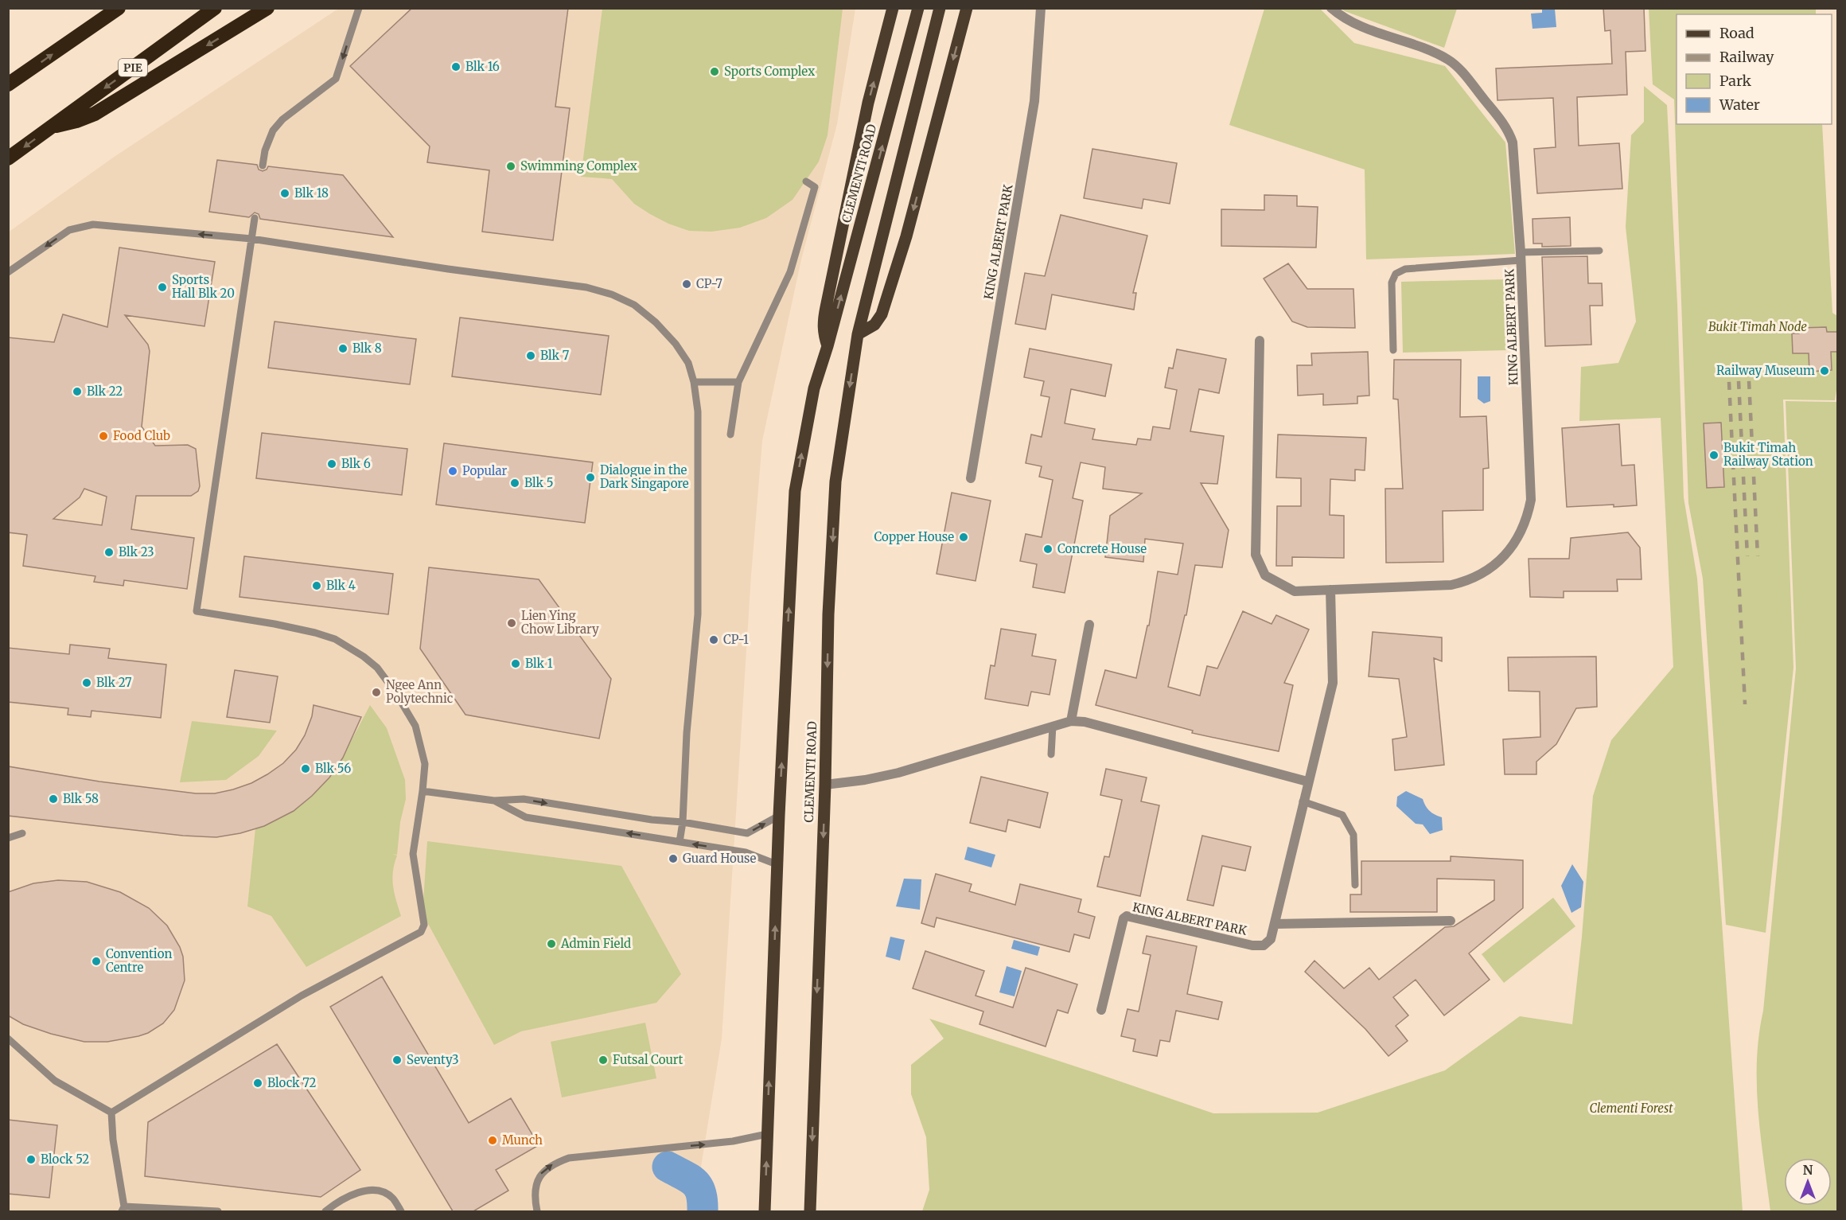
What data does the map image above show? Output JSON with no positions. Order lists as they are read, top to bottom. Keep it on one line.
{"streets":{"highway":["PIE"],"main road":["CLEMENTI ROAD"],"street":["KING ALBERT PARK"]},"parks":["Bukit Timah Node","Clementi Forest"],"places":["Blk 16","Sports Complex","Swimming Complex","Blk 18","CP-7","Sports Hall Blk 20","Blk 8","Blk 7","Railway Museum","Blk 22","Food Club","Bukit Timah Railway Station","Blk 6","Popular","Dialogue in the Dark Singapore","Blk 5","Copper House","Concrete House","Blk 23","Blk 4","Lien Ying Chow Library","CP-1","Blk 1","Blk 27","Ngee Ann Polytechnic","Blk 56","Blk 58","Guard House","Admin Field","Convention Centre","Seventy3","Futsal Court","Block 72","Munch","Block 52"],"legend":["Road","Railway","Park","Water"],"north":"top"}
